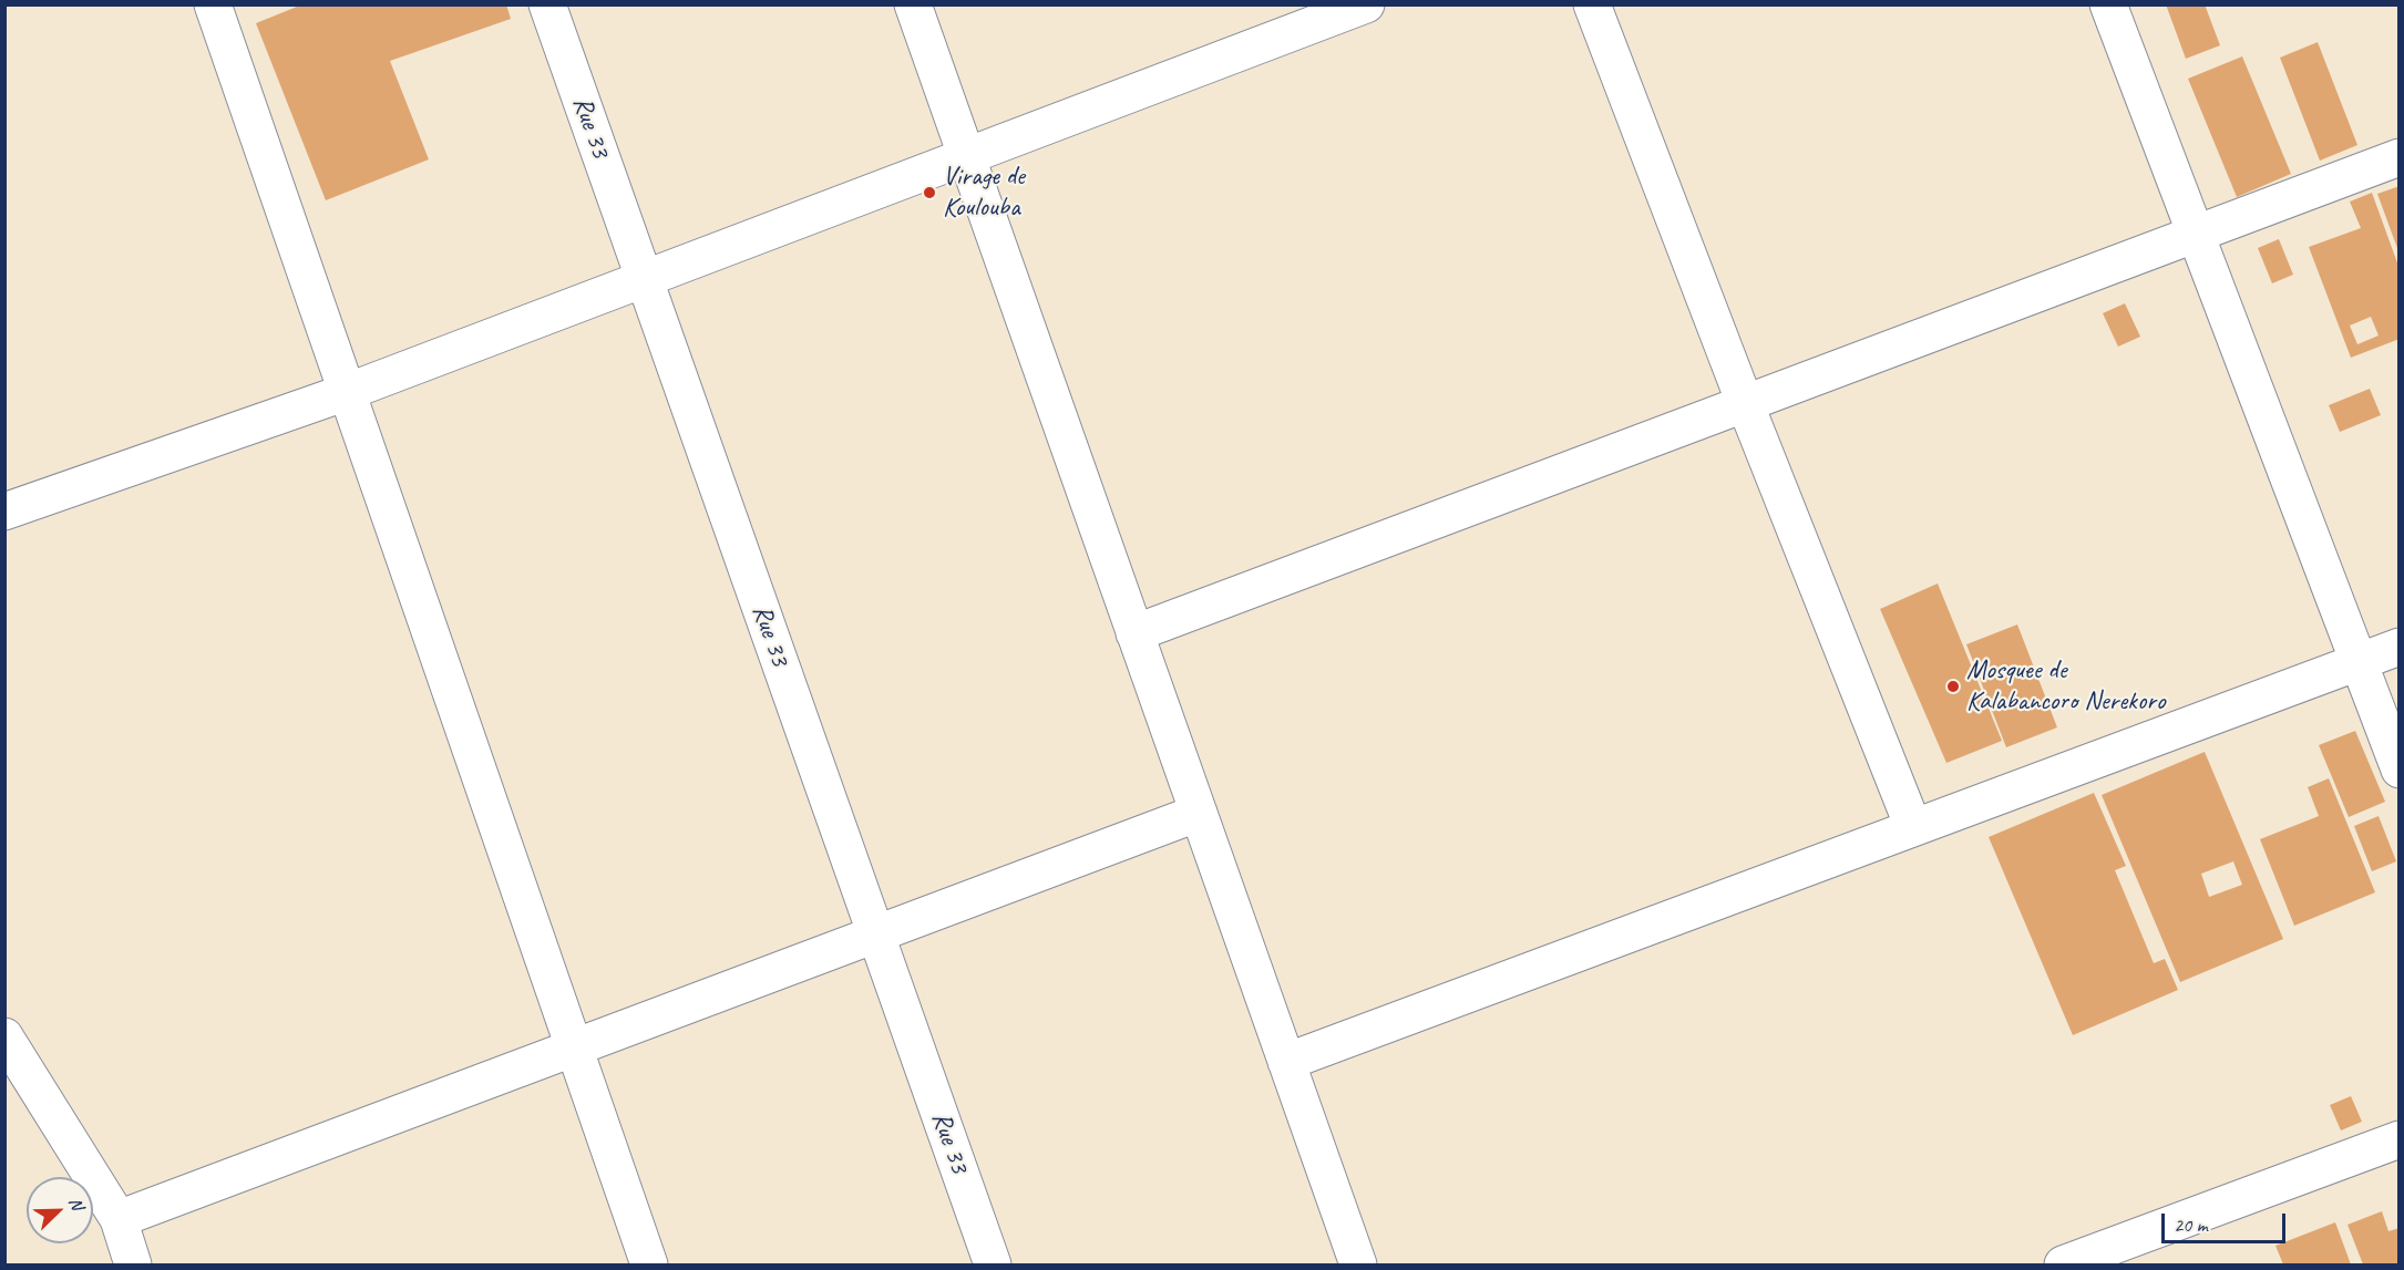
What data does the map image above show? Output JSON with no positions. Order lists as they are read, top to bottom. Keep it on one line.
{"streets":{"street":["Rue 33"]},"places":["Virage de Koulouba","Mosquee de Kalabancoro Nerekoro"],"scale_bar":"20 m","north":"top right"}
